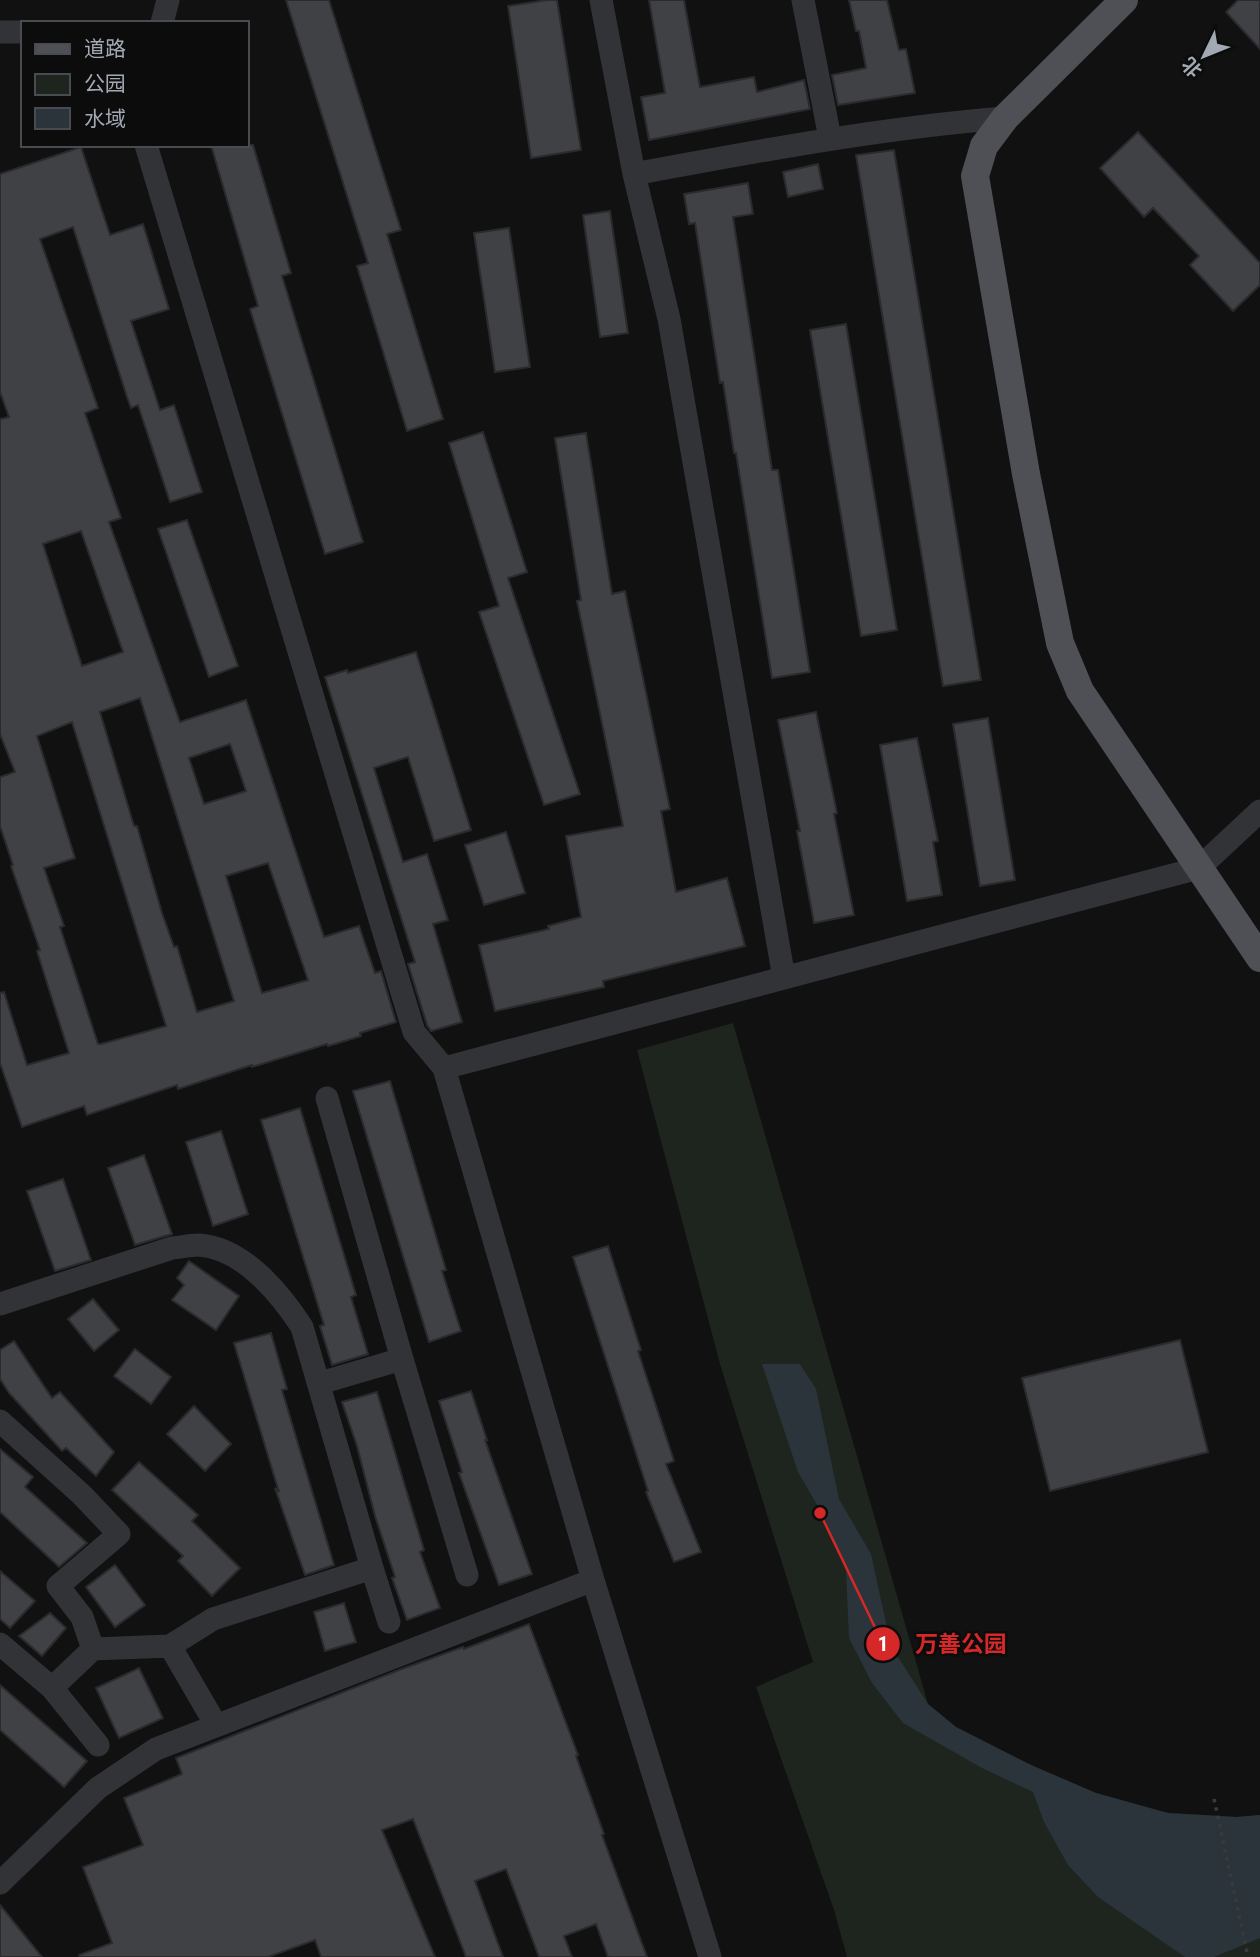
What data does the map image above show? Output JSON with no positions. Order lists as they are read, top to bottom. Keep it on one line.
{"places":["万善公园"],"legend":["道路","公园","水域"],"north":"bottom left"}
